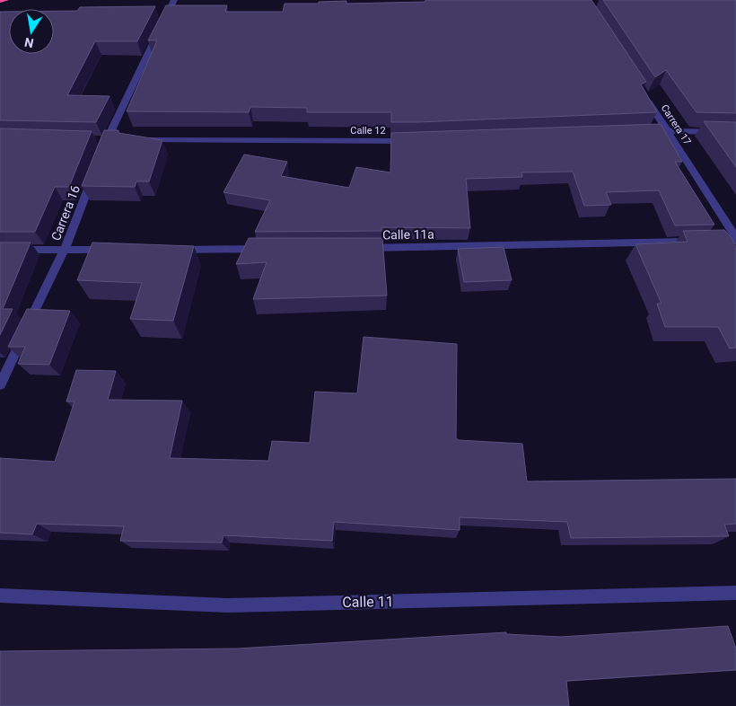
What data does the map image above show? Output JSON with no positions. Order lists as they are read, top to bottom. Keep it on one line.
{"streets":{"street":["Carrera 17","Calle 12","Carrera 16","Calle 11a","Calle 11"]},"crossings":[["Carrera 17","Calle 11a"]],"north":"bottom"}
